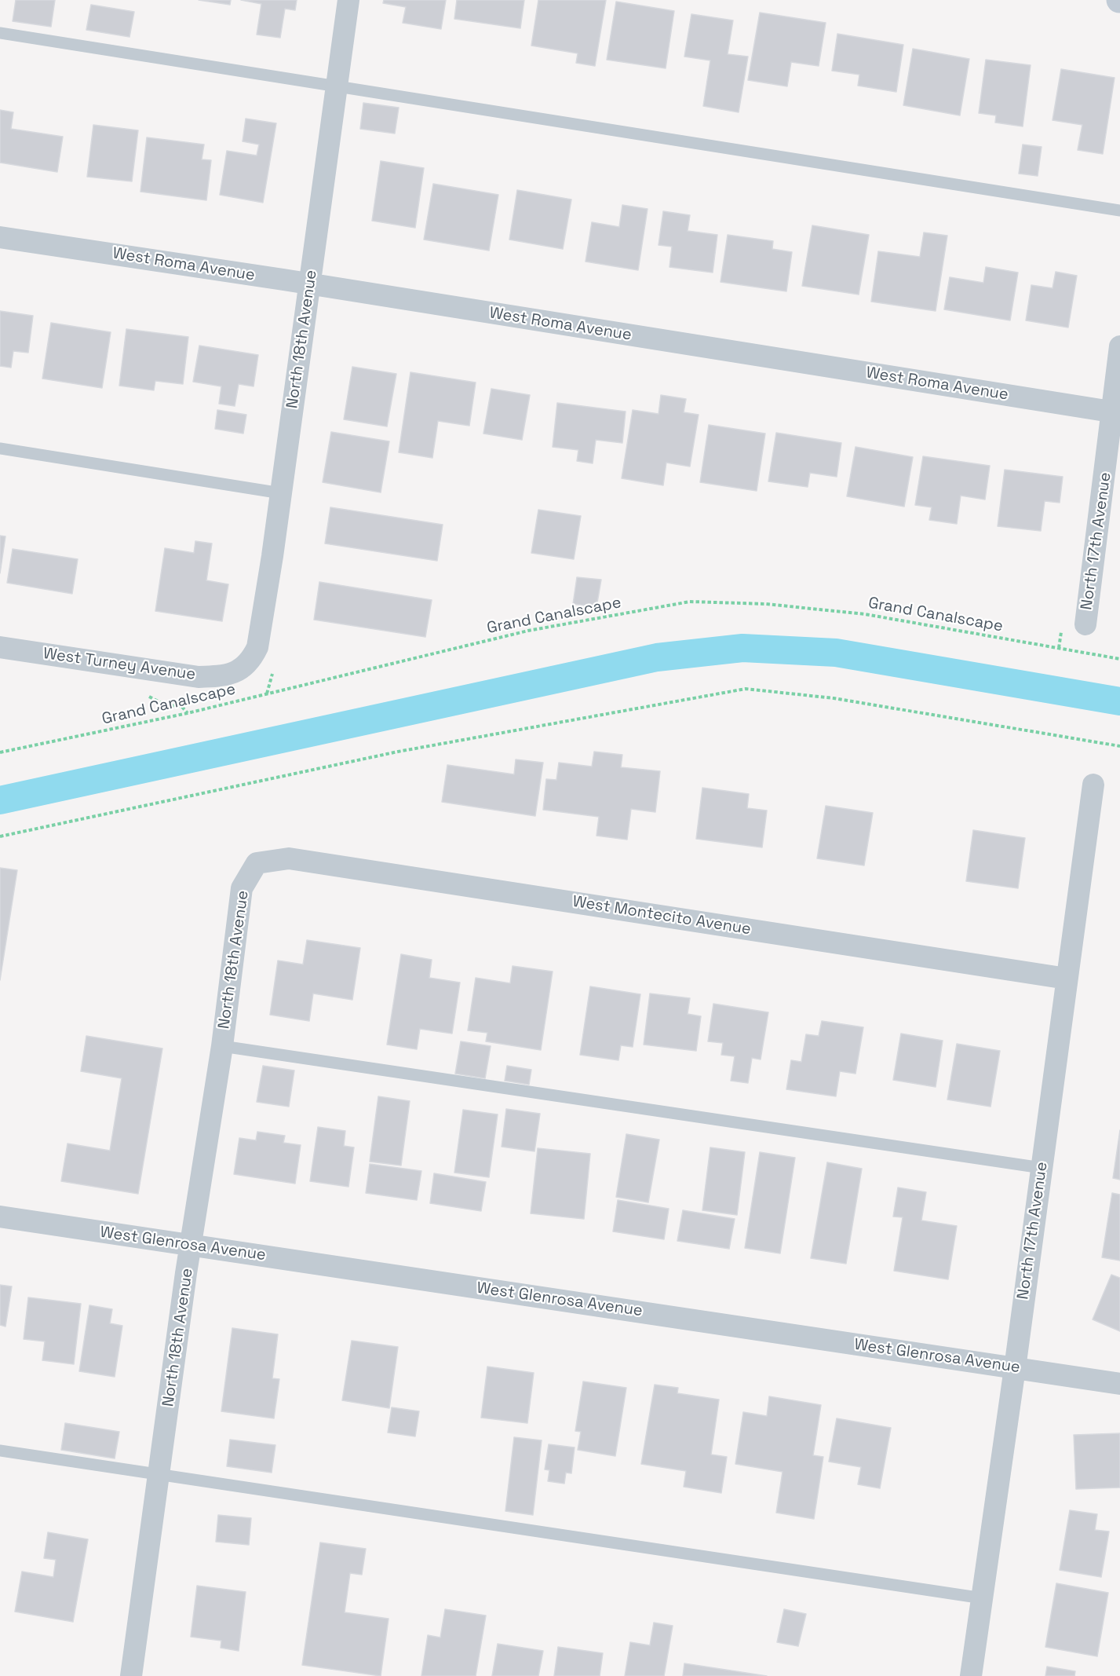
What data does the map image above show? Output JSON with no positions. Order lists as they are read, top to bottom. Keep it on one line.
{"streets":{"street":["West Roma Avenue","North 18th Avenue","North 17th Avenue","West Turney Avenue","West Montecito Avenue","West Glenrosa Avenue"],"path":["Grand Canalscape"]},"crossings":[["West Roma Avenue","North 18th Avenue"],["West Roma Avenue","North 17th Avenue"],["North 18th Avenue","West Turney Avenue"],["North 18th Avenue","West Montecito Avenue"],["North 18th Avenue","West Glenrosa Avenue"],["North 17th Avenue","West Montecito Avenue"],["North 17th Avenue","West Glenrosa Avenue"]]}
